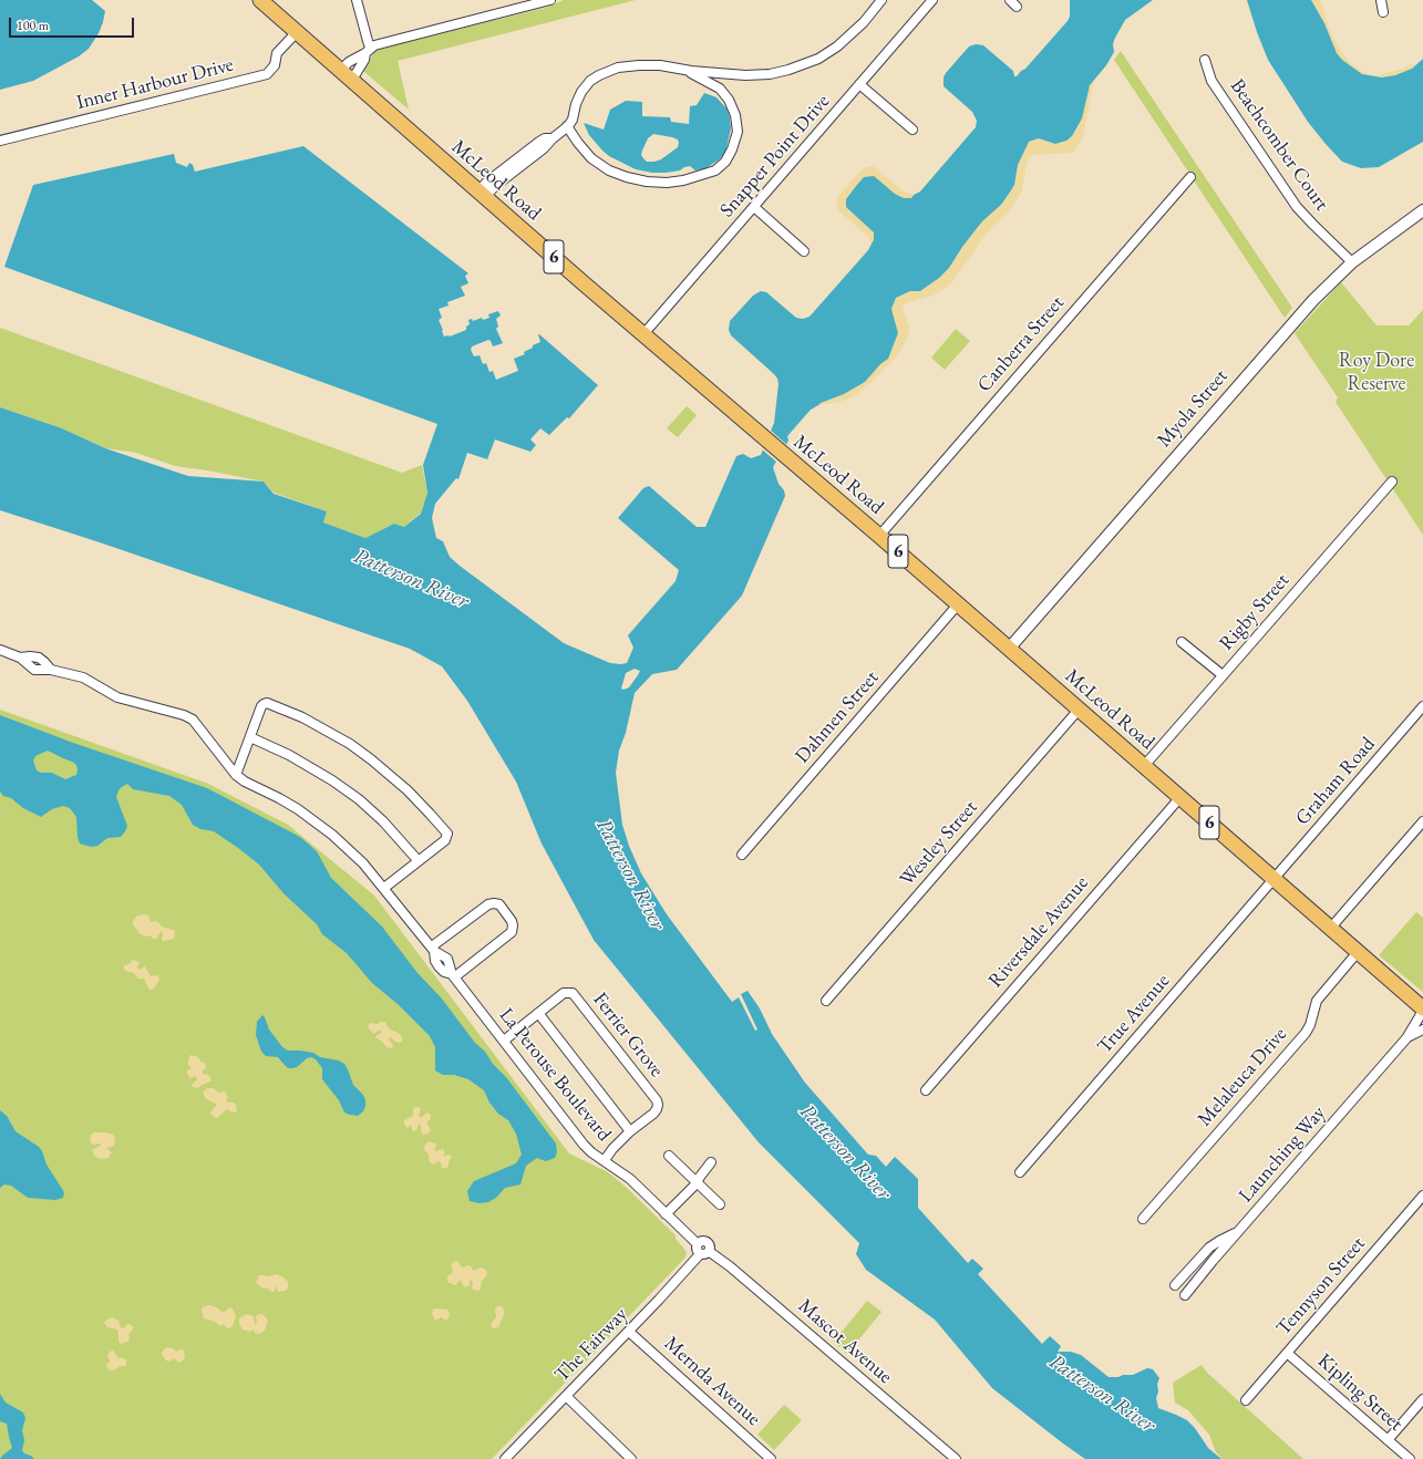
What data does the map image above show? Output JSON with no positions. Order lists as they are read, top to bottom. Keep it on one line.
{"streets":{"main road":["McLeod Road","6"],"street":["Inner Harbour Drive","Beachcomber Court","Snapper Point Drive","Canberra Street","Myola Street","Rigby Street","Dahmen Street","Graham Road","Westley Street","Riversdale Avenue","True Avenue","Ferrier Grove","La Perouse Boulevard","Melaleuca Drive","Launching Way","Tennyson Street","Mascot Avenue","The Fairway","Mernda Avenue","Kipling Street"]},"crossings":[["Inner Harbour Drive","6"],["Beachcomber Court","Myola Street"],["Snapper Point Drive","McLeod Road"],["McLeod Road","6"],["McLeod Road","Canberra Street"],["McLeod Road","Myola Street"],["McLeod Road","Rigby Street"],["McLeod Road","Dahmen Street"],["McLeod Road","Graham Road"],["McLeod Road","Westley Street"],["McLeod Road","Riversdale Avenue"],["McLeod Road","True Avenue"],["McLeod Road","Melaleuca Drive"],["McLeod Road","Launching Way"],["Graham Road","True Avenue"],["Ferrier Grove","La Perouse Boulevard"],["La Perouse Boulevard","Mascot Avenue"],["Tennyson Street","Kipling Street"],["Mascot Avenue","The Fairway"],["The Fairway","Mernda Avenue"]],"water":["Patterson River"],"parks":["Roy Dore Reserve"],"scale_bar":"100 m"}
